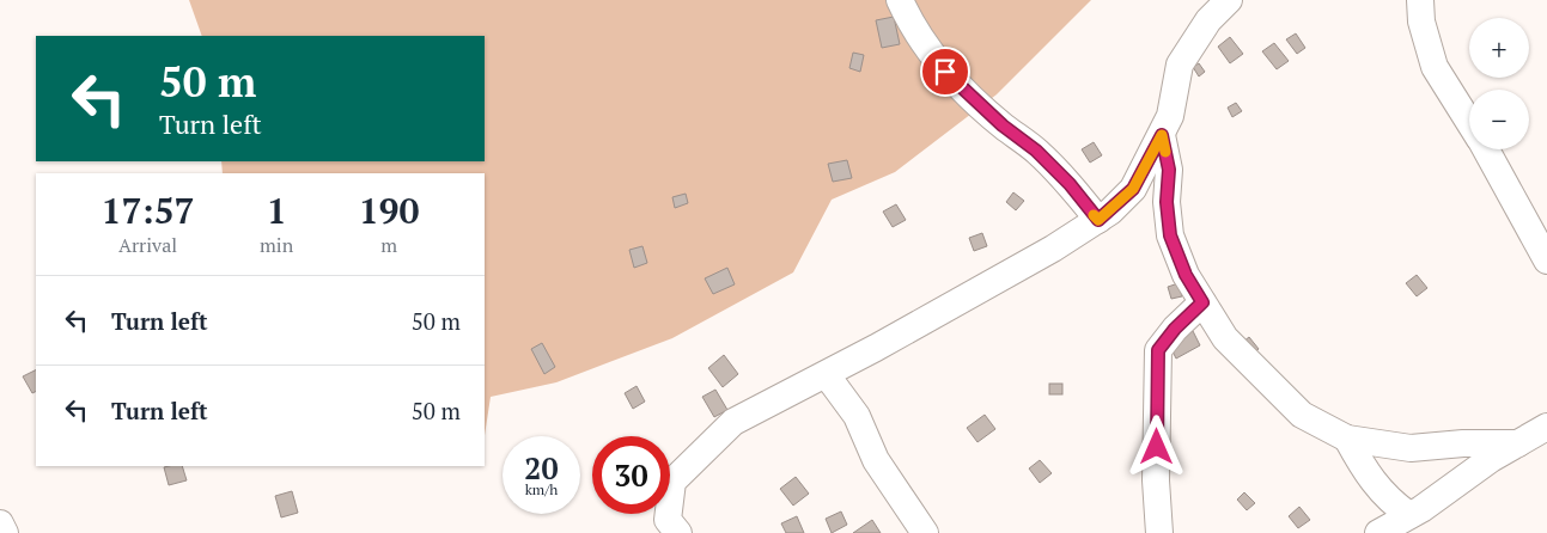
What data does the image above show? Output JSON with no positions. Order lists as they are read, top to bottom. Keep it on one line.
{"page":{"map_buttons":["+","−"],"turn":["50 m","Turn left"],"eta":["17:57","Arrival","1","min","190","m"],"list":[{"name":"Turn left","value":"50 m"},{"name":"Turn left","value":"50 m"}],"speed":"20 km/h","limit":"30"}}
